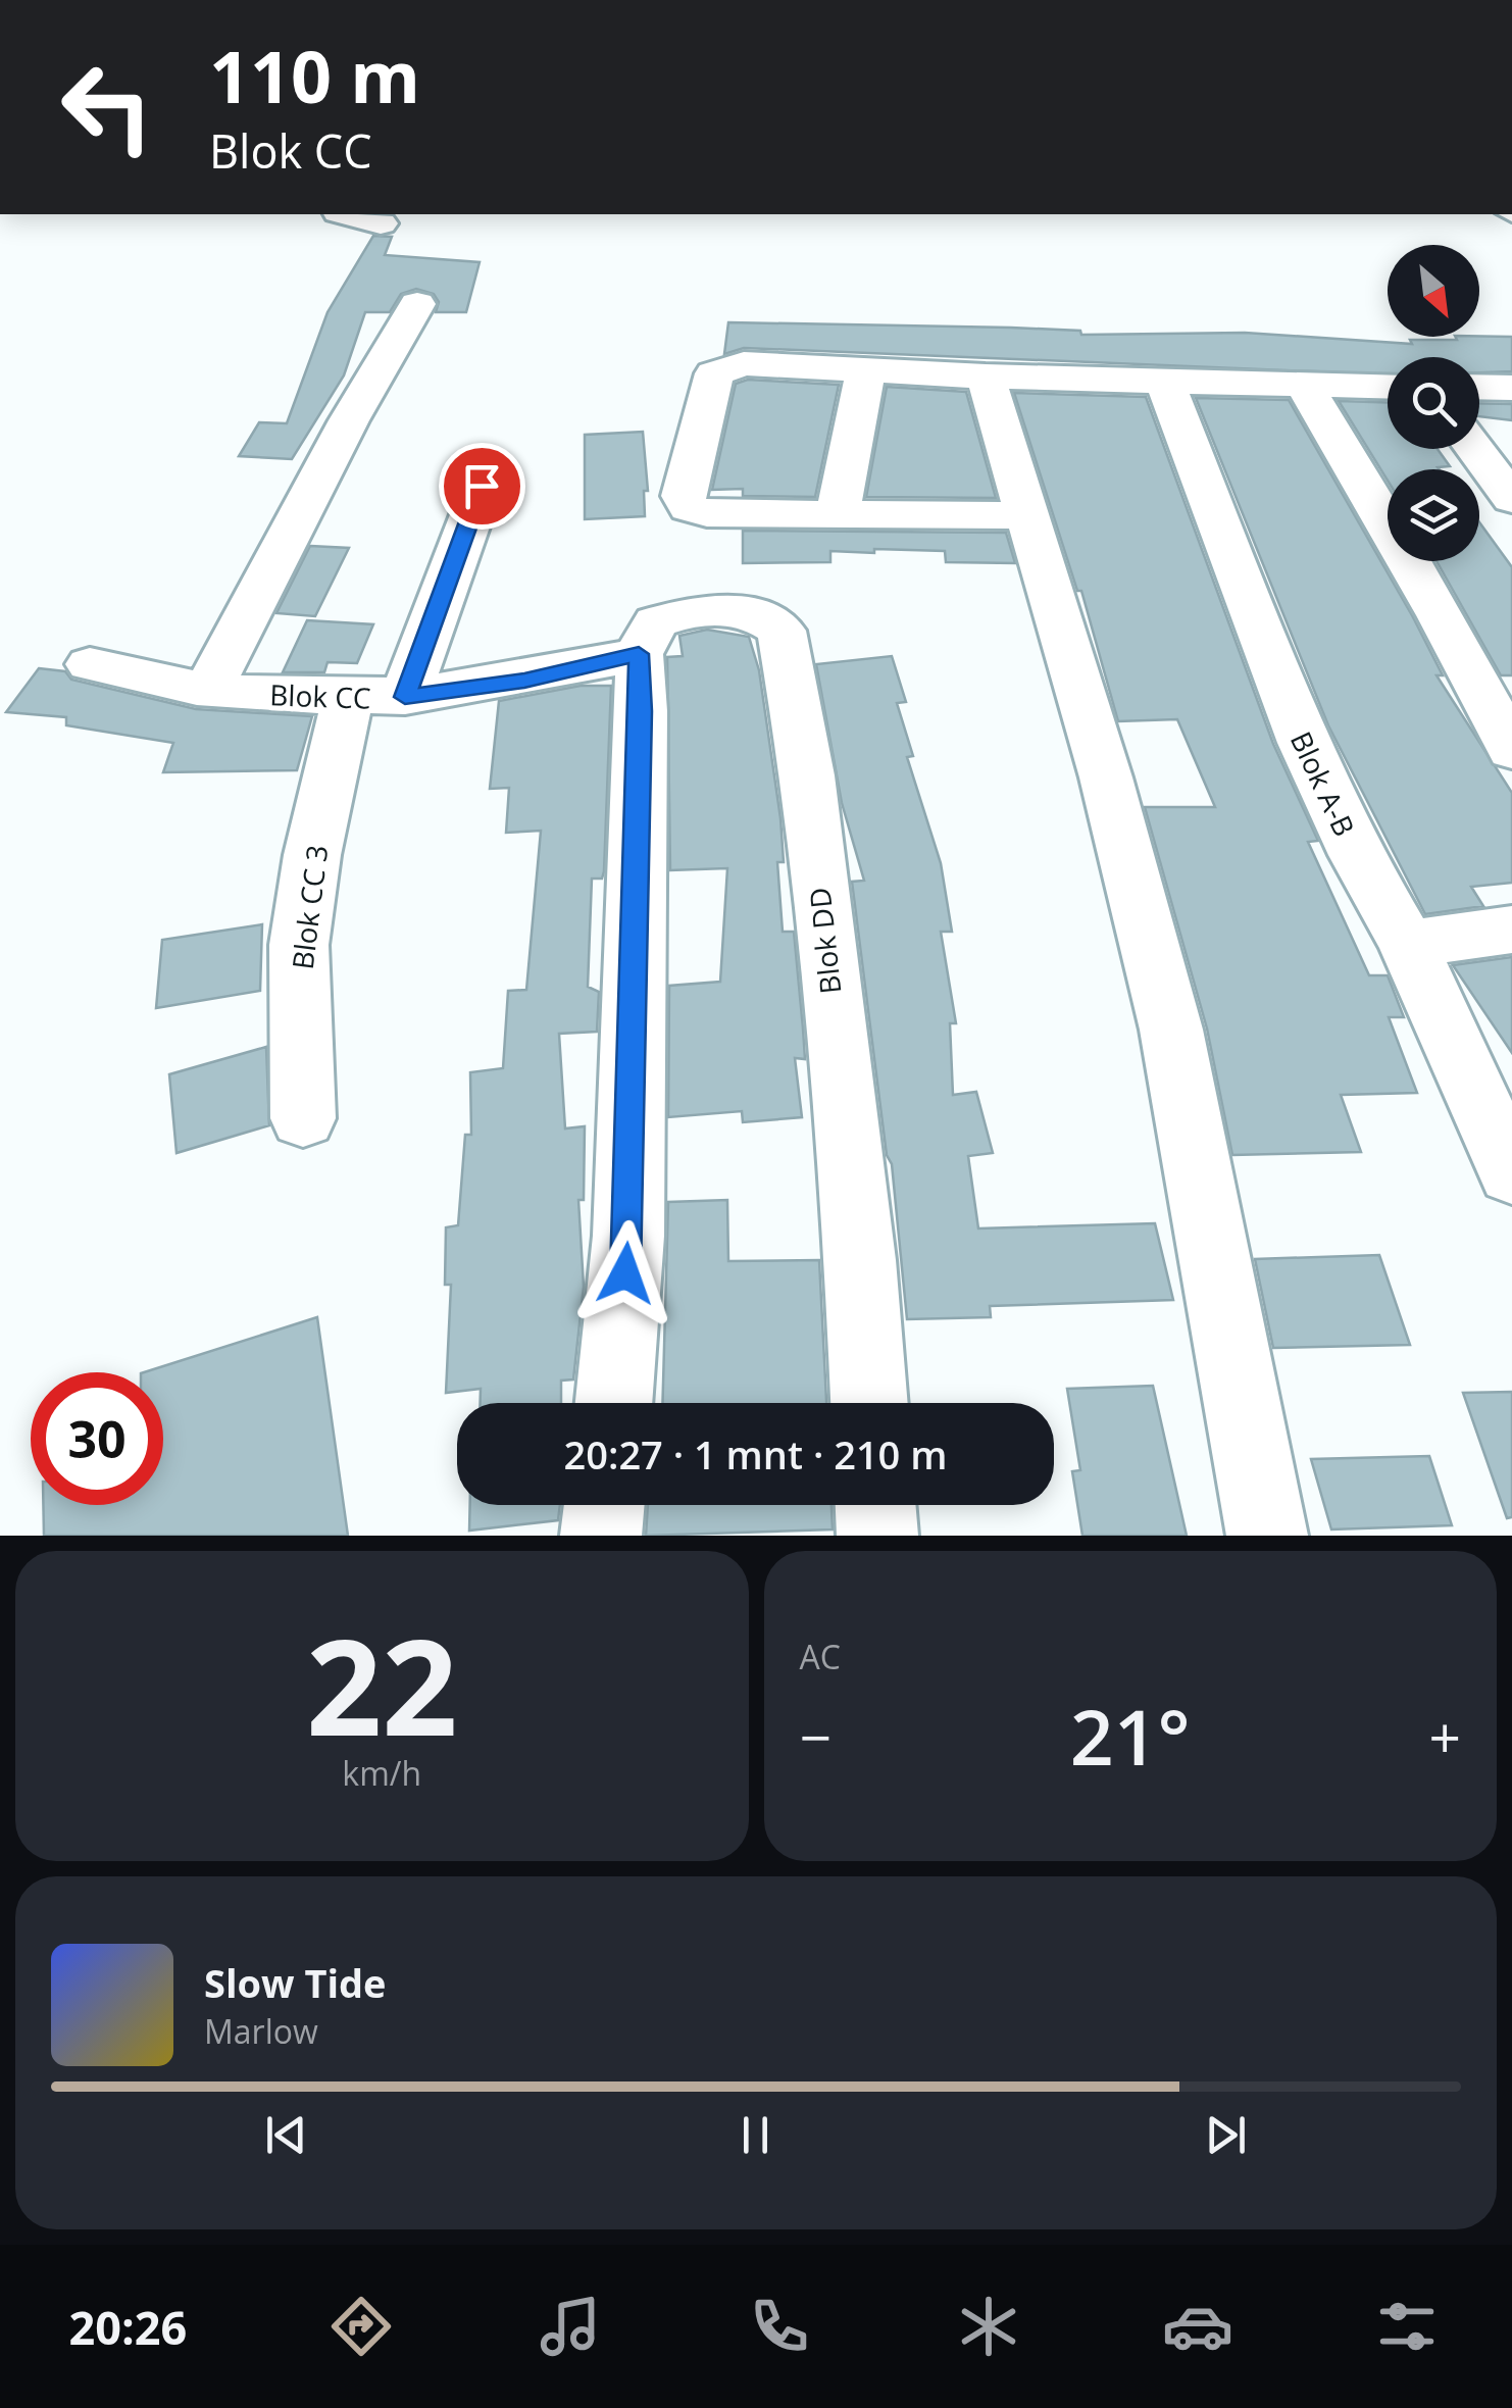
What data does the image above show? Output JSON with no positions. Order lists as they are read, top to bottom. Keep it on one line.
{"streets":{"street":["Blok CC","Blok A-B","Blok CC 3","Blok DD"]},"crossings":[["Blok CC","Blok CC 3"],["Blok CC","Blok DD"]],"north":"bottom right","page":{"turn":["110 m","Blok CC"],"limit":"30","trip":"20:27 · 1 mnt · 210 m","tile":[["22","km/h"],"AC"],"heat":["−","21°","+"],"song":["Slow Tide","Marlow"],"tabs":"20:26"}}
